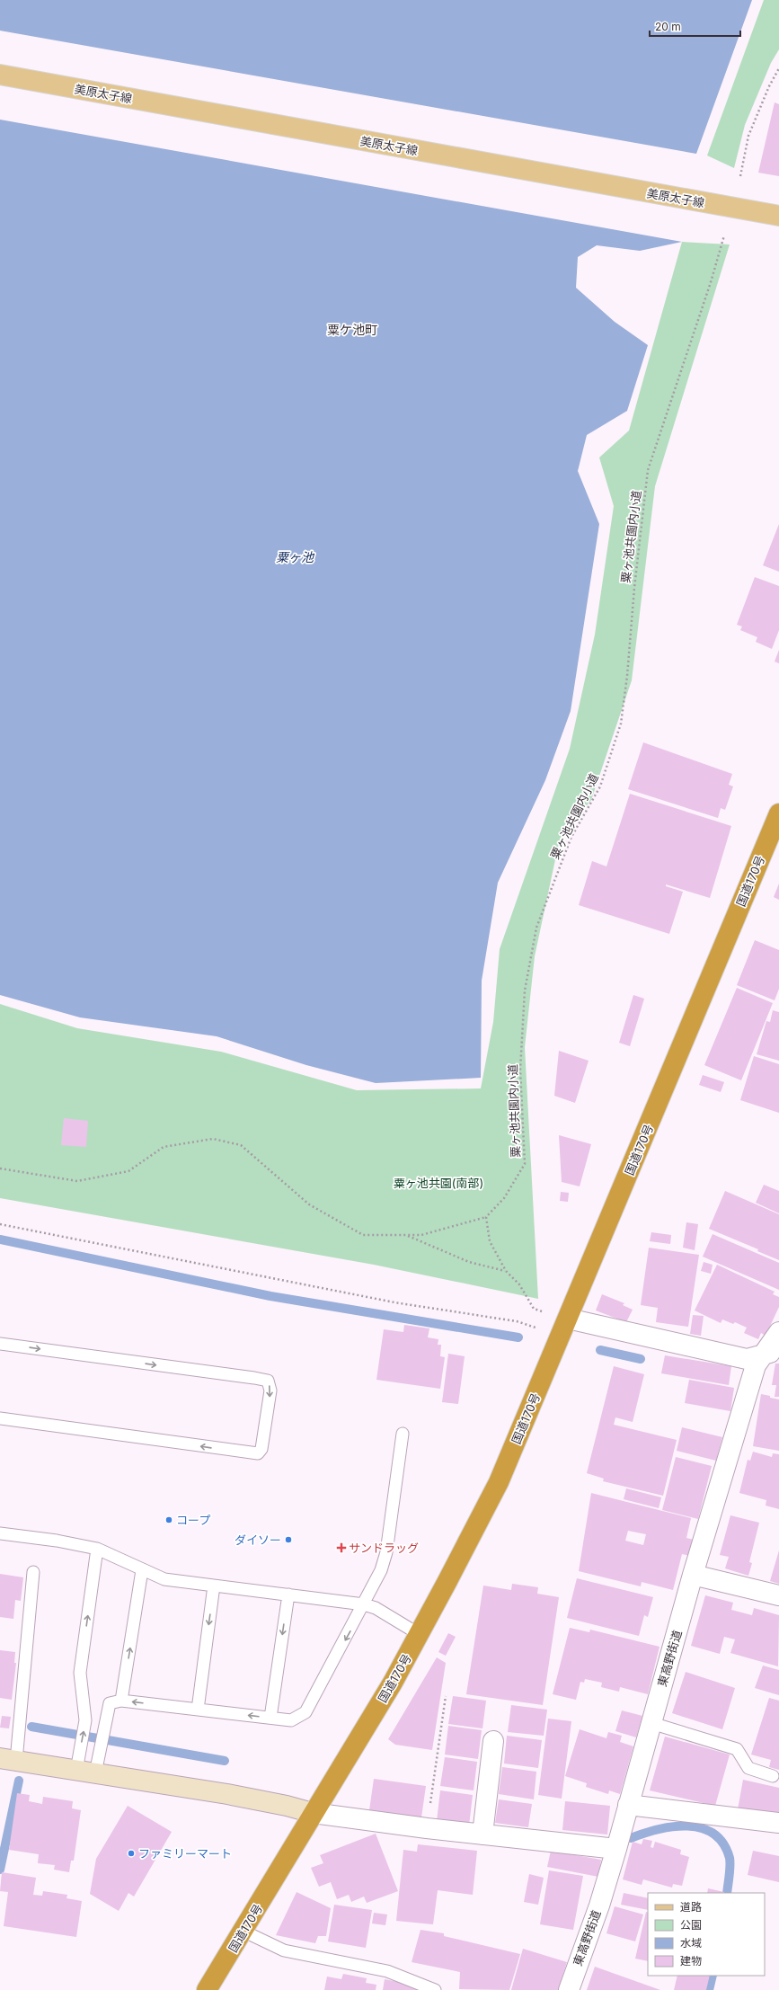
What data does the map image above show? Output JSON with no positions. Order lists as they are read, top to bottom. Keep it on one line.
{"streets":{"highway":["国道170号"],"main road":["美原太子線"],"street":["東高野街道"],"path":["粟ヶ池共園内小道"]},"districts":["粟ケ池町"],"water":["粟ヶ池"],"parks":["粟ヶ池共園(南部)"],"places":{"other":["コープ","ダイソー","ファミリーマート"],"health":["サンドラッグ"]},"legend":["道路","公園","水域","建物"],"scale_bar":"20 m"}
